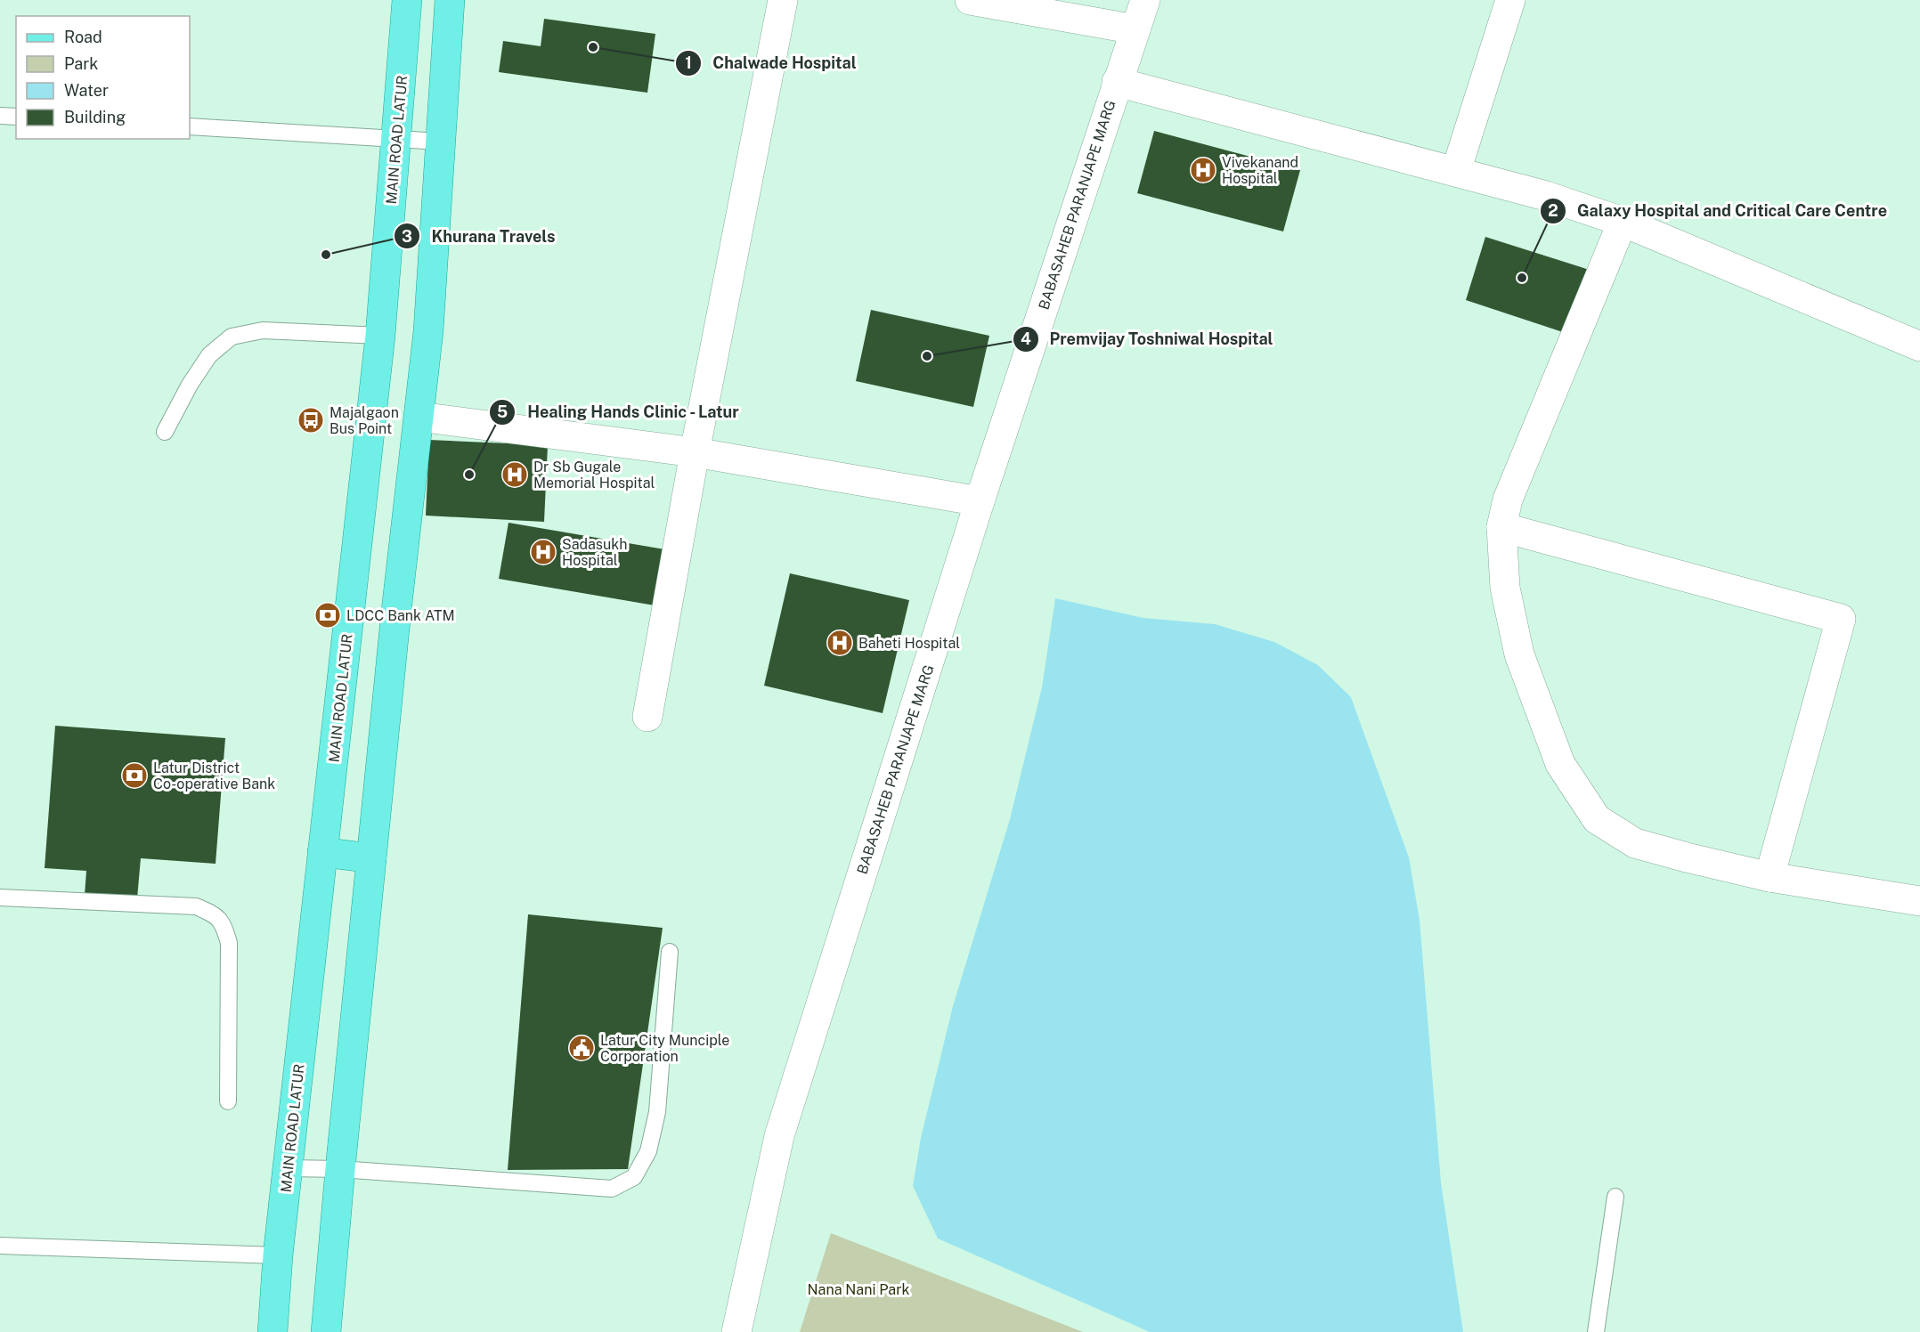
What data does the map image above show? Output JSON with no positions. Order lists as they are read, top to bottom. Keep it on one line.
{"streets":{"main road":["MAIN ROAD LATUR"],"street":["BABASAHEB PARANJAPE MARG"]},"parks":["Nana Nani Park"],"places":{"other":["Chalwade Hospital","Khurana Travels","Galaxy Hospital and Critical Care Centre","Premvijay Toshniwal Hospital","Healing Hands Clinic - Latur"],"hospital":["Vivekanand Hospital","Dr Sb Gugale Memorial Hospital","Sadasukh Hospital","Baheti Hospital"],"bus stop":["Majalgaon Bus Point"],"bank":["LDCC Bank ATM","Latur District Co-operative Bank"],"public building":["Latur City Munciple Corporation"]},"legend":["Road","Park","Water","Building"]}
